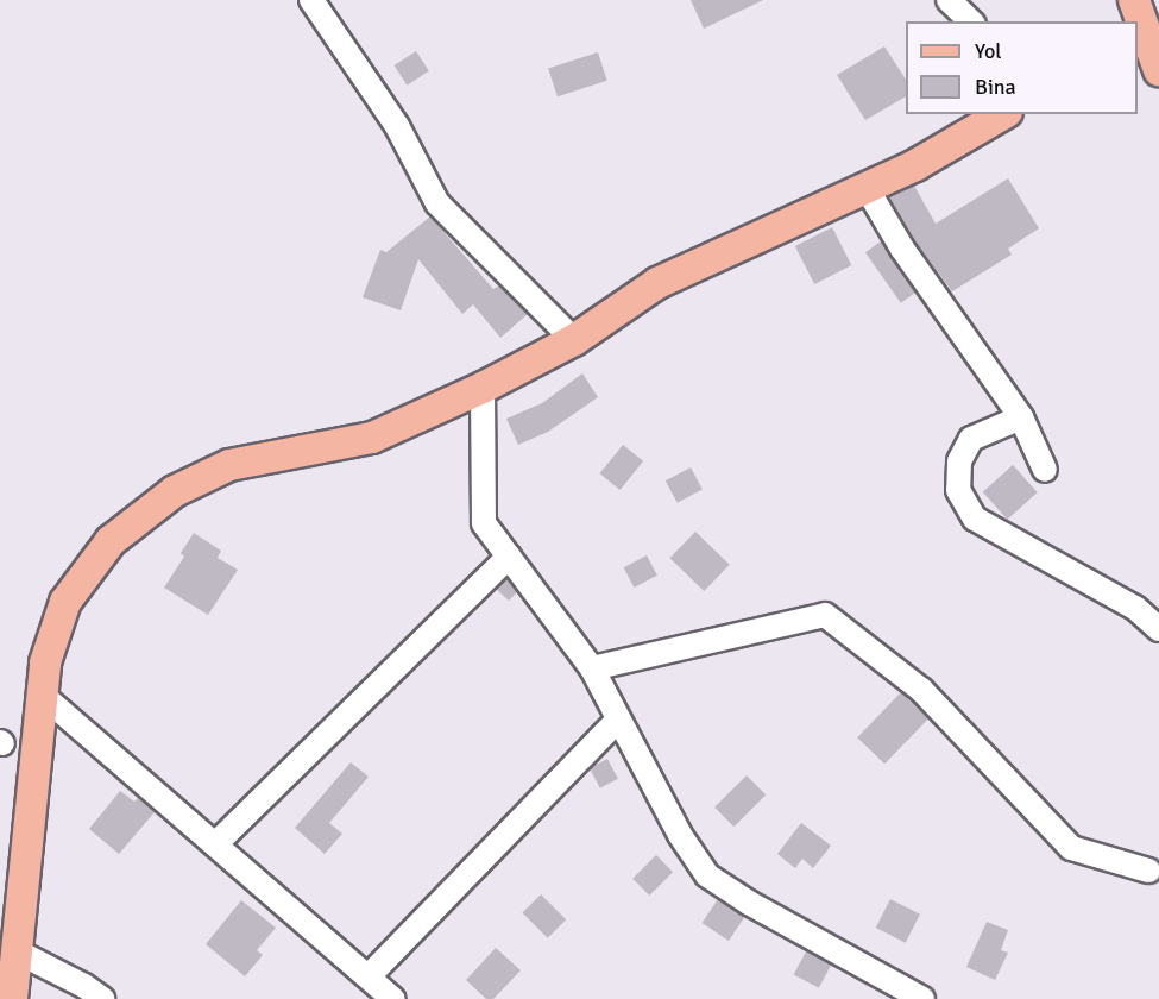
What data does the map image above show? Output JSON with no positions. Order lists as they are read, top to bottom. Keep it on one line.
{"legend":["Yol","Bina"]}
